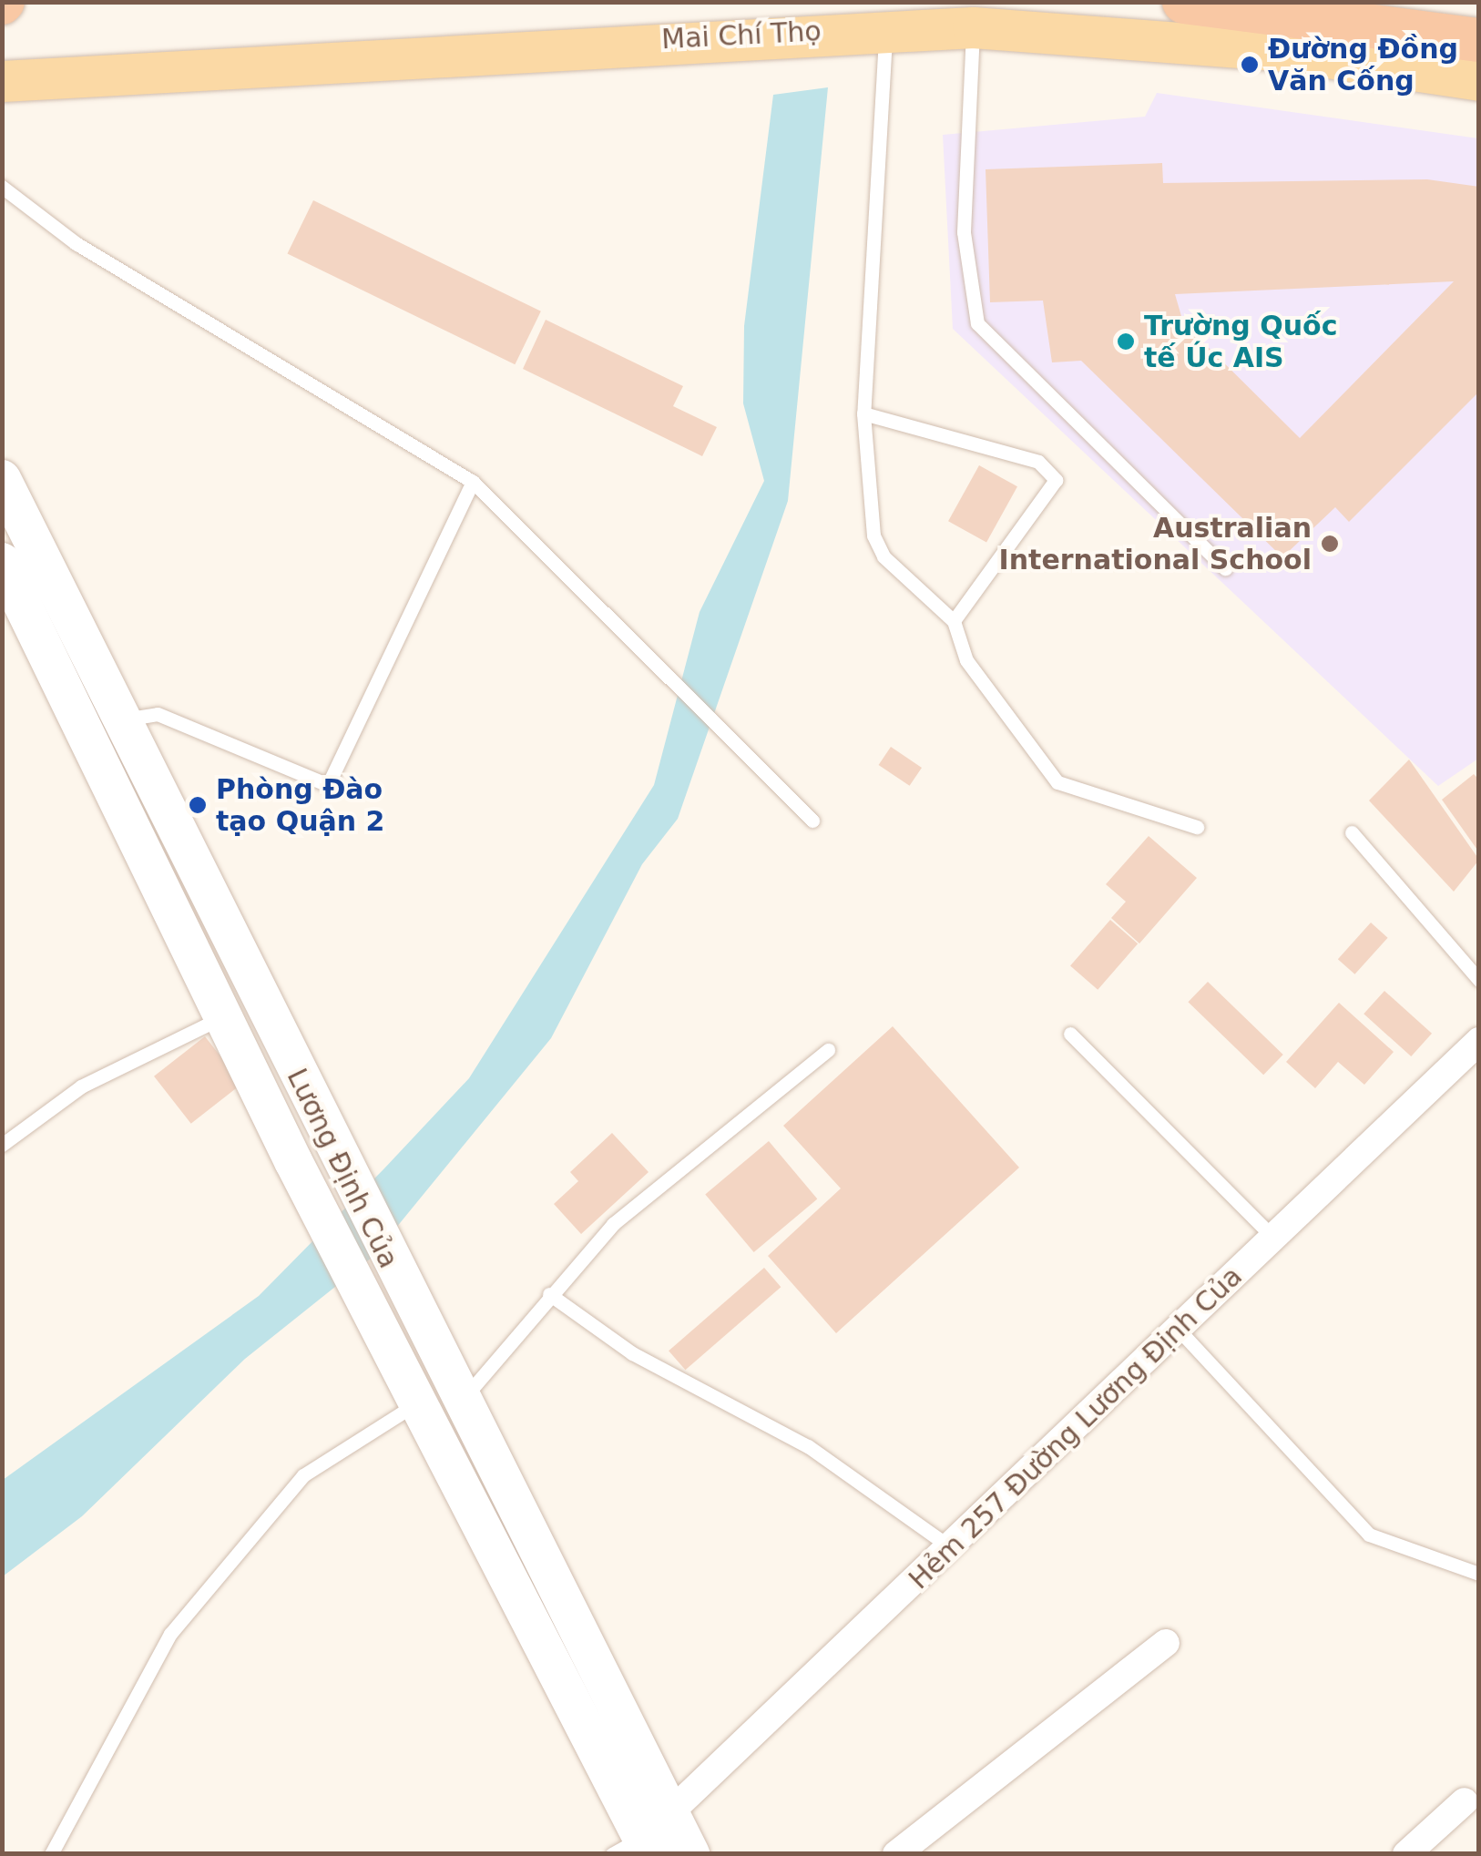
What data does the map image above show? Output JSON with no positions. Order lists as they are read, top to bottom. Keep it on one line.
{"streets":{"main road":["Mai Chí Thọ","Lương Định Của"],"street":["Hẻm 257 Đường Lương Định Của"]},"crossings":[["Lương Định Của","Hẻm 257 Đường Lương Định Của"]],"places":["Đường Đồng Văn Cống","Trường Quốc tế Úc AIS","Australian International School","Phòng Đào tạo Quận 2"]}
